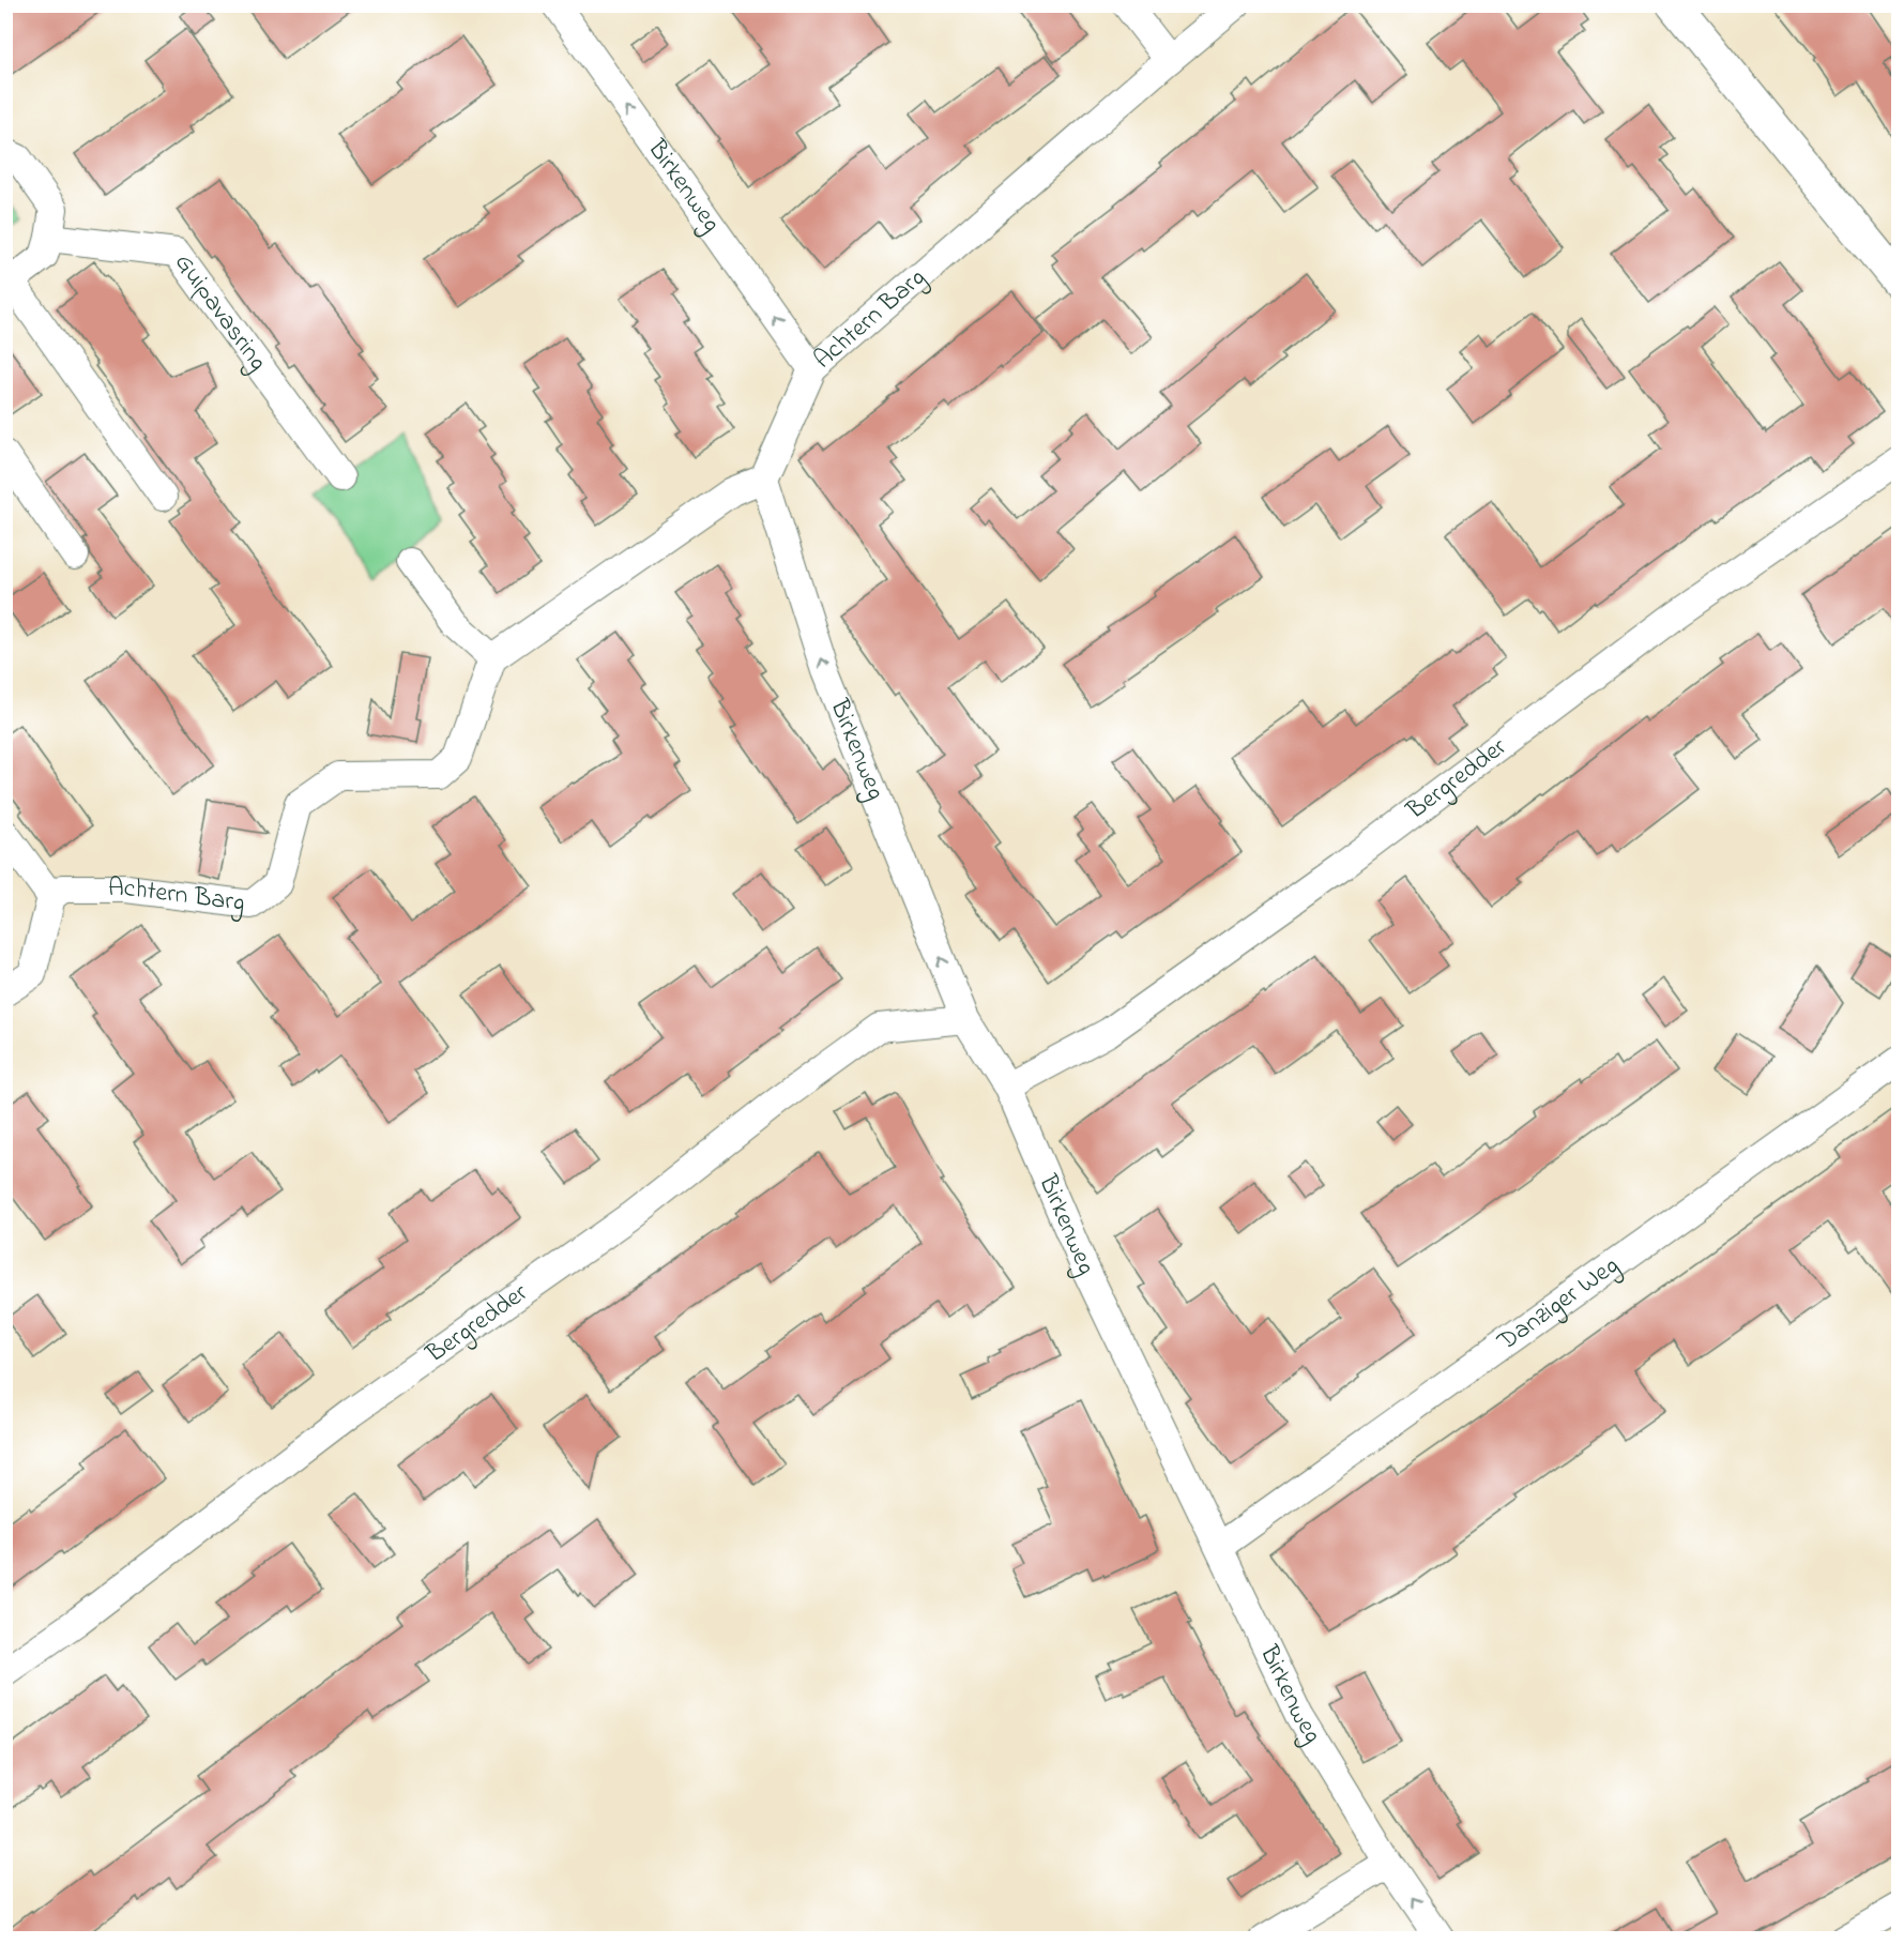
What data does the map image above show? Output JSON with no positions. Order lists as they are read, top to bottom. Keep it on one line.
{"streets":{"street":["Birkenweg","Guipavasring","Achtern Barg","Bergredder","Danziger Weg"]},"crossings":[["Birkenweg","Achtern Barg"],["Birkenweg","Bergredder"],["Birkenweg","Danziger Weg"]],"one_way":["Birkenweg"]}
